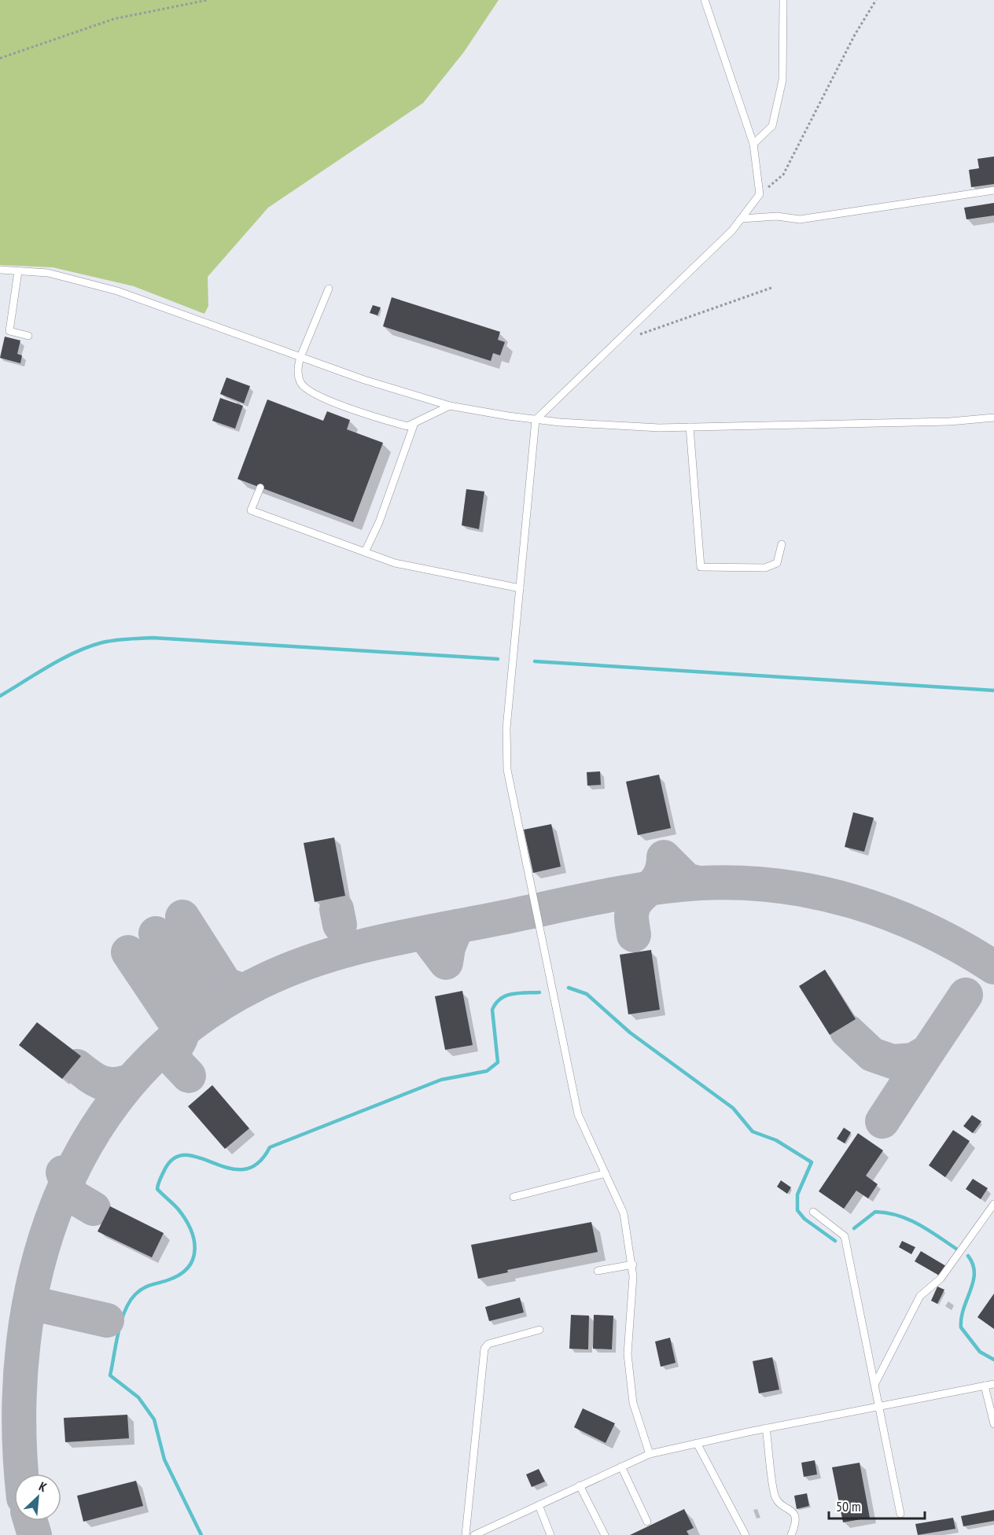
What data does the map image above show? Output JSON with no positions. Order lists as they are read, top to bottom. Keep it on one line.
{"scale_bar":"50 m","north":"top right"}
